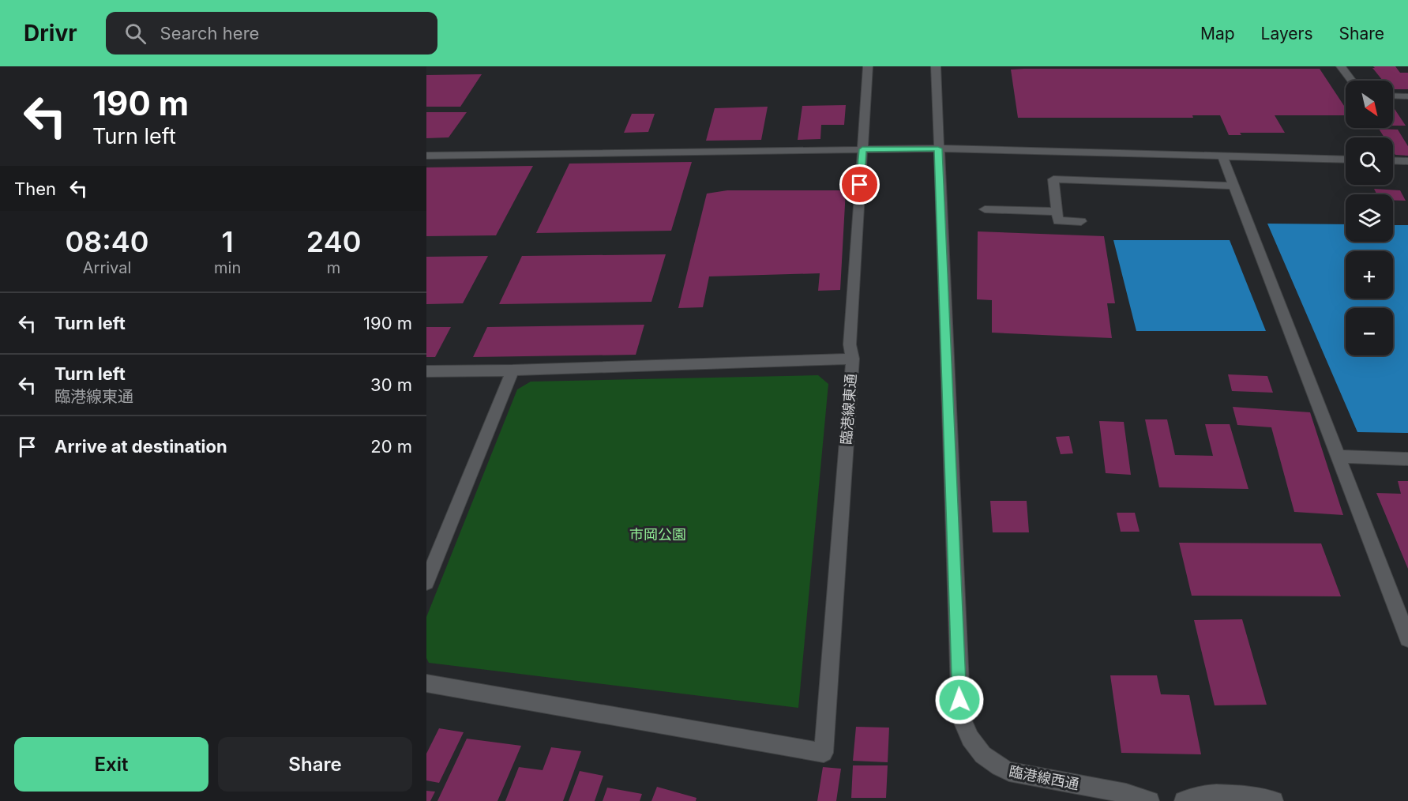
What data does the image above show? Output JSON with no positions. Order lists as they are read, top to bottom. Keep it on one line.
{"streets":{"street":["臨港線東通","臨港線西通"]},"parks":["市岡公園"],"north":"bottom right","page":{"header":"Drivr","search":"Search here","nav":["Map","Layers","Share"],"turn":["190 m","Turn left"],"map_buttons":["+","−"],"then":"Then","eta":["08:40","Arrival","1","min","240","m"],"list":[{"name":"Turn left","value":"190 m"},{"name":"Turn left","note":"臨港線東通","value":"30 m"},{"name":"Arrive at destination","value":"20 m"}],"buttons":["Exit","Share"]}}
